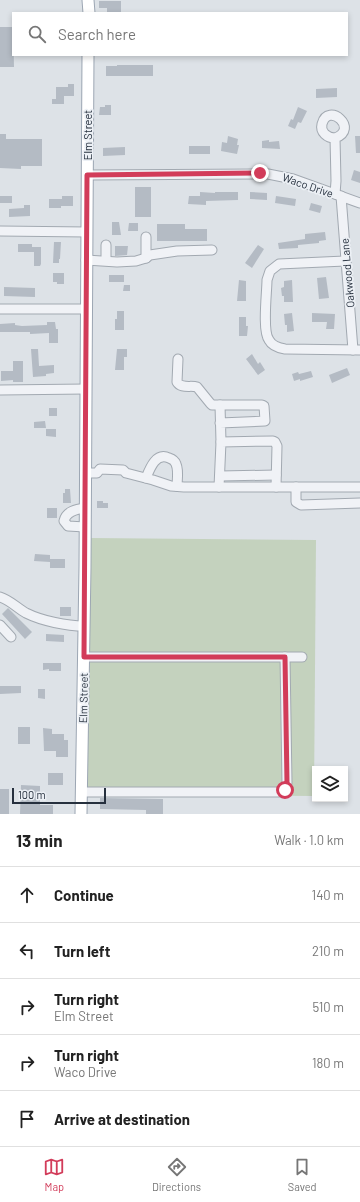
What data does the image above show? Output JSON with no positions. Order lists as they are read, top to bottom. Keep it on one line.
{"streets":{"main road":["Elm Street"],"street":["Waco Drive","Oakwood Lane"]},"crossings":[["Elm Street","Waco Drive"],["Waco Drive","Oakwood Lane"]],"scale_bar":"100 m","page":{"search":"Search here","scale":"100 m","heading":["13 min","Walk · 1.0 km"],"list":[["Continue","140 m"],["Turn left","210 m"],["Turn right","Elm Street","510 m"],["Turn right","Waco Drive","180 m"],"Arrive at destination"],"nav":["Map","Directions","Saved"]}}
